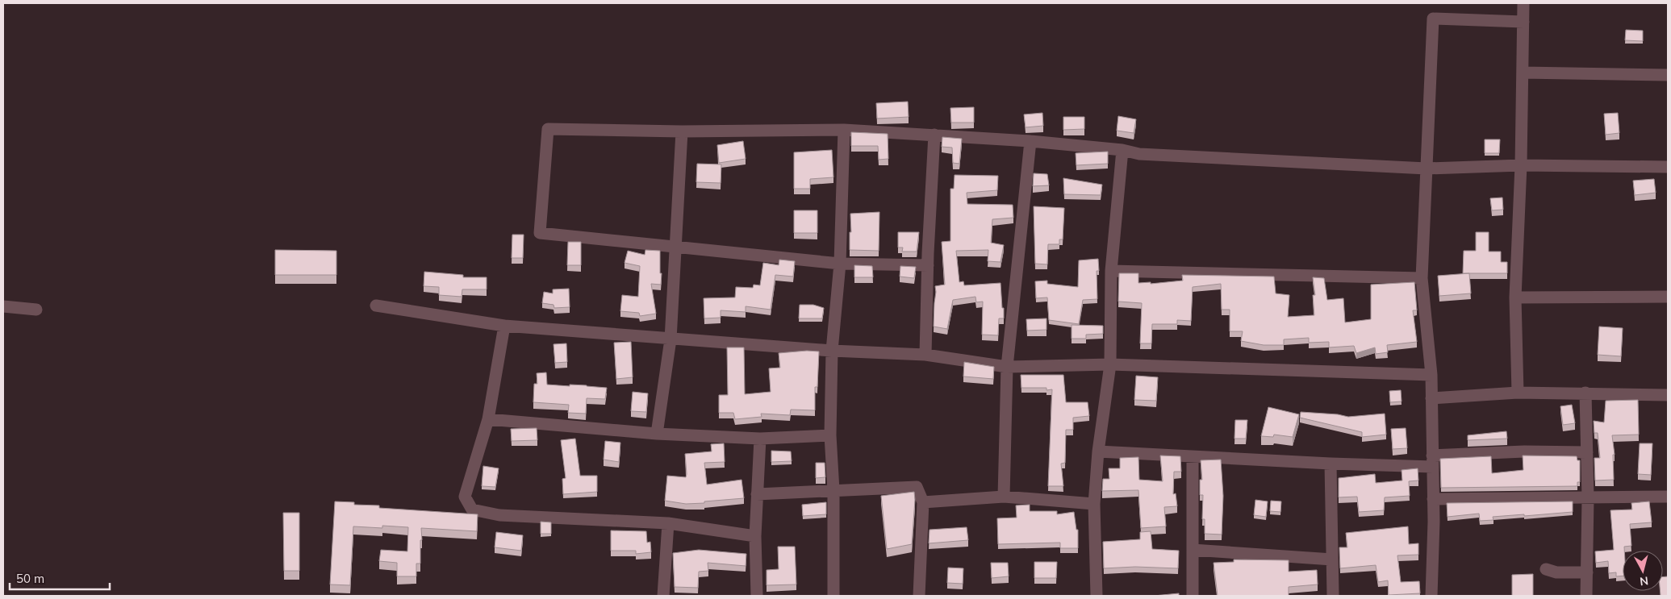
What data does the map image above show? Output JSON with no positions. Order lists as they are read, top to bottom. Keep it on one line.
{"scale_bar":"50 m","north":"bottom"}
